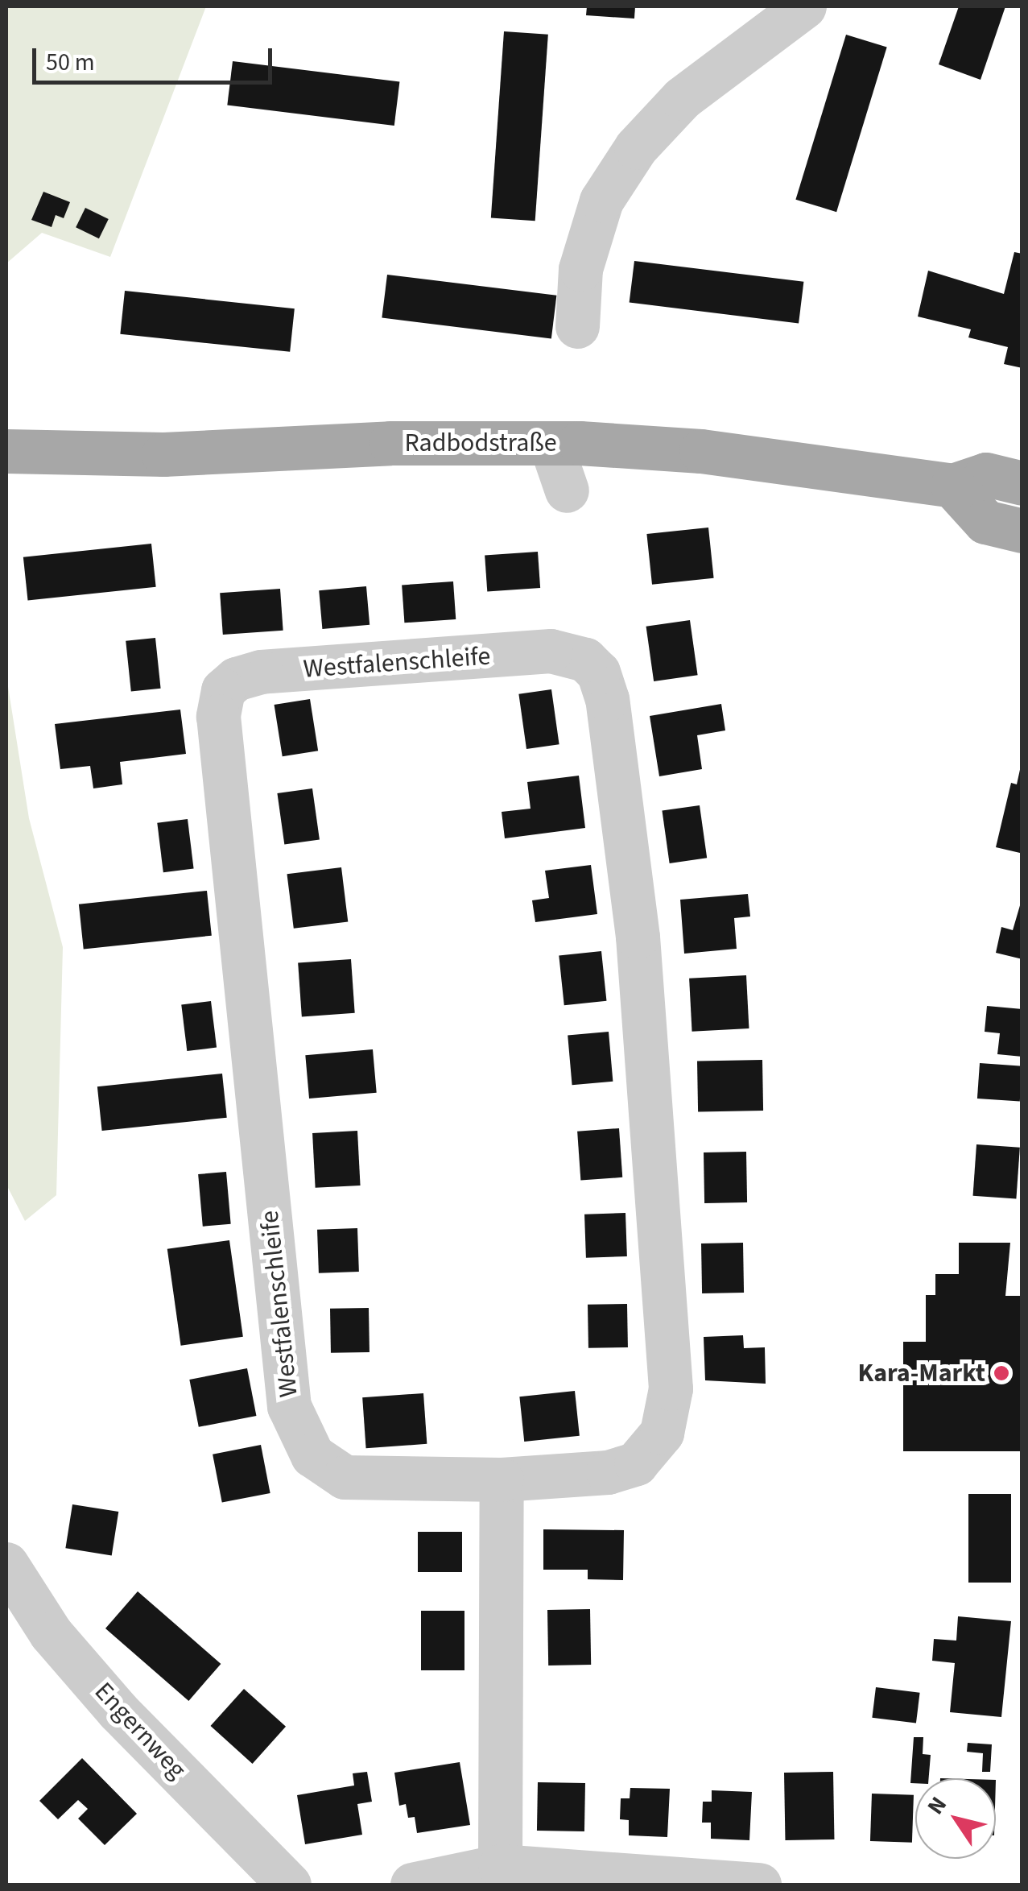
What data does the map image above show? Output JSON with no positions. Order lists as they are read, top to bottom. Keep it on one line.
{"streets":{"main road":["Radbodstraße"],"street":["Westfalenschleife","Engernweg"]},"places":["Kara-Markt"],"scale_bar":"50 m","north":"top left"}
